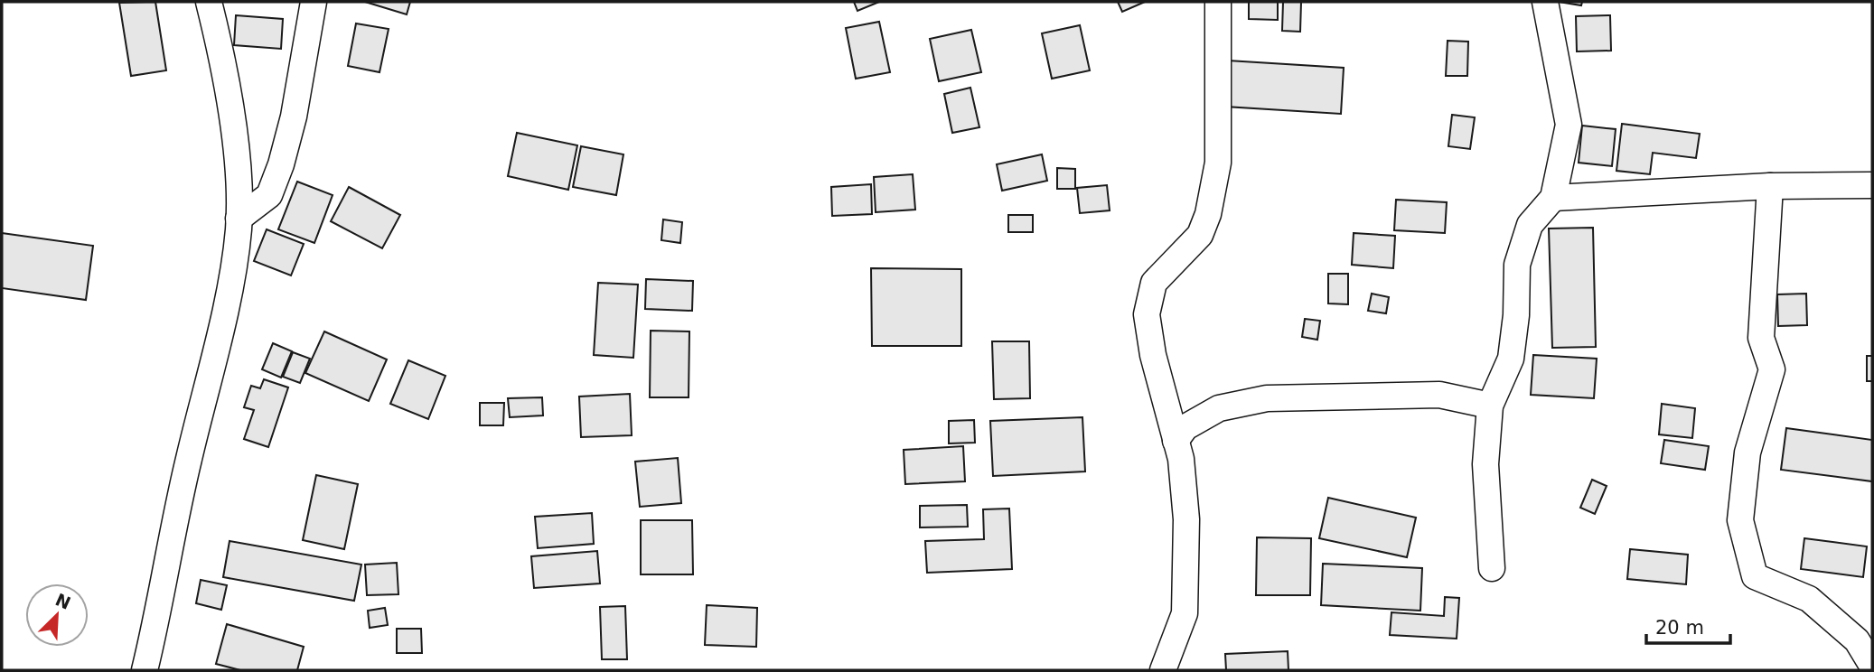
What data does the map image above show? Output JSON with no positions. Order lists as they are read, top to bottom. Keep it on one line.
{"scale_bar":"20 m","north":"top right"}
